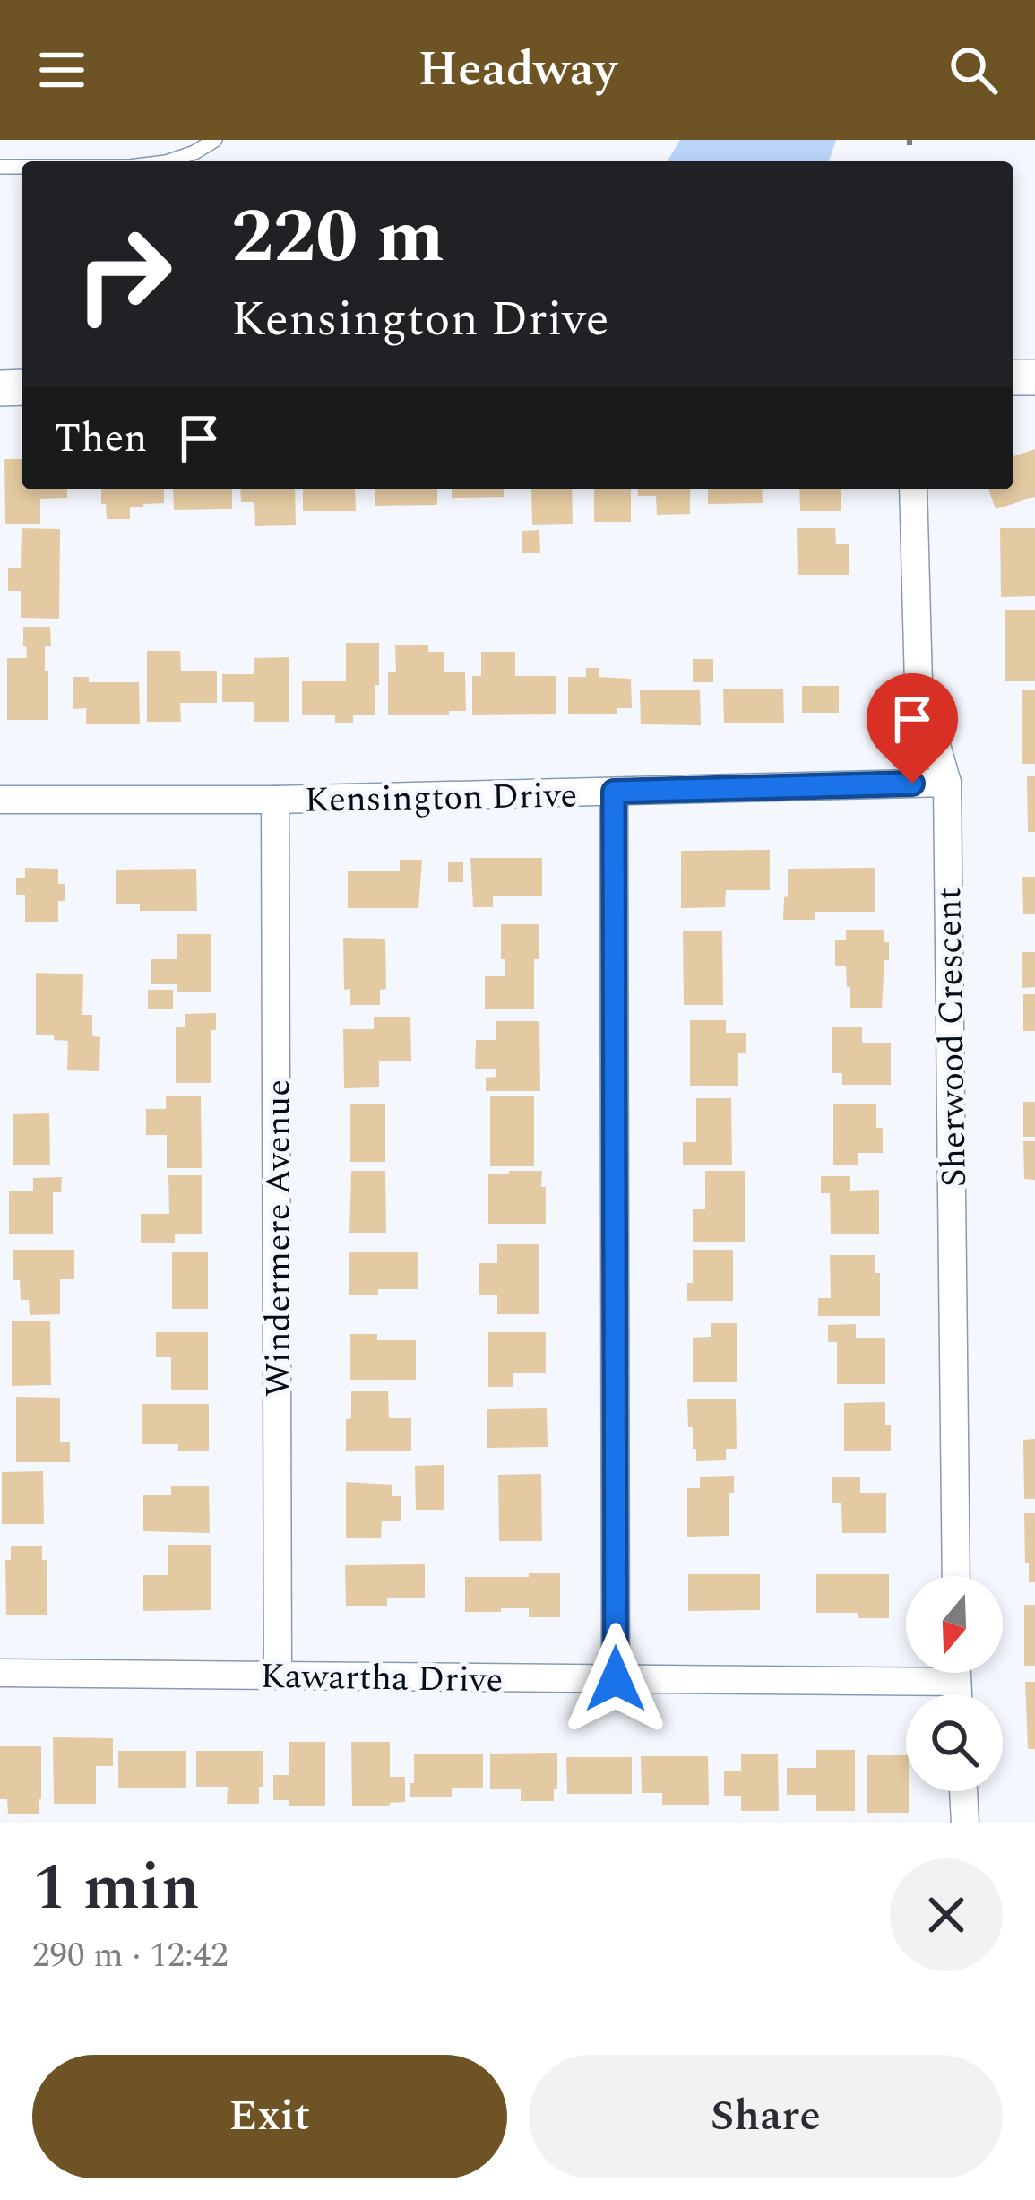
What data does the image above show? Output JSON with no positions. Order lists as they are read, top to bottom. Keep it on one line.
{"streets":{"street":["Kensington Drive","Sherwood Crescent","Windermere Avenue","Kawartha Drive"]},"crossings":[["Kensington Drive","Sherwood Crescent"],["Kensington Drive","Windermere Avenue"],["Windermere Avenue","Kawartha Drive"]],"north":"bottom","page":{"header":"Headway","turn":["220 m","Kensington Drive"],"then":"Then","heading":["1 min","290 m · 12:42"],"buttons":["Exit","Share"]}}
